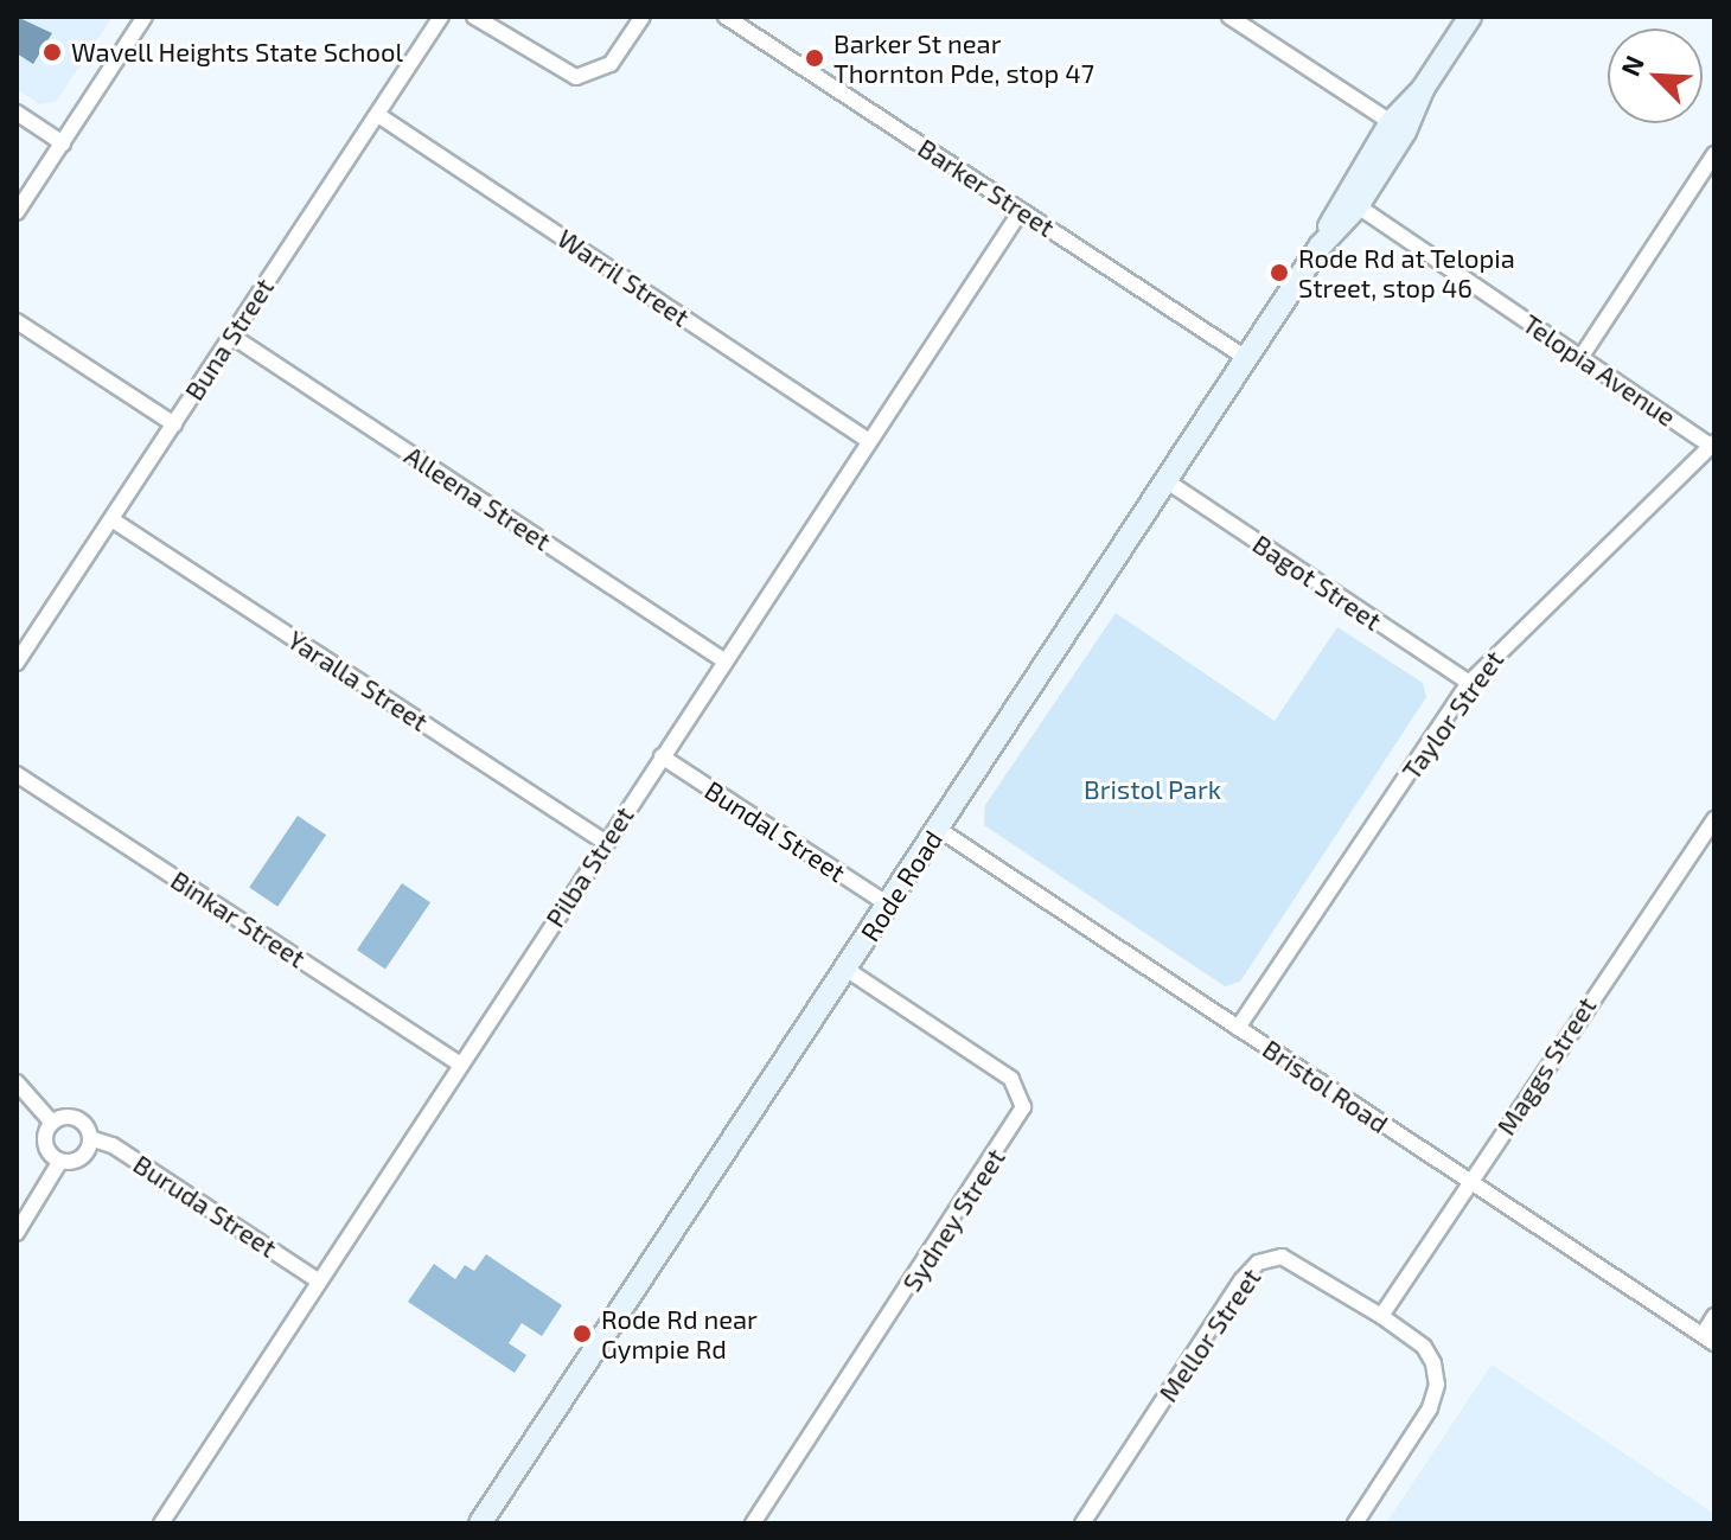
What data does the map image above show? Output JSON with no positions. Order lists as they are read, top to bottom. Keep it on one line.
{"streets":{"main road":["Rode Road"],"street":["Barker Street","Warril Street","Buna Street","Telopia Avenue","Alleena Street","Bagot Street","Yaralla Street","Taylor Street","Bundal Street","Pilba Street","Binkar Street","Maggs Street","Bristol Road","Buruda Street","Sydney Street","Mellor Street"]},"crossings":[["Barker Street","Pilba Street"],["Barker Street","Rode Road"],["Warril Street","Buna Street"],["Warril Street","Pilba Street"],["Buna Street","Alleena Street"],["Buna Street","Yaralla Street"],["Telopia Avenue","Taylor Street"],["Telopia Avenue","Rode Road"],["Alleena Street","Pilba Street"],["Bagot Street","Taylor Street"],["Bagot Street","Rode Road"],["Yaralla Street","Pilba Street"],["Taylor Street","Bristol Road"],["Bundal Street","Pilba Street"],["Bundal Street","Rode Road"],["Pilba Street","Binkar Street"],["Pilba Street","Buruda Street"],["Rode Road","Bristol Road"],["Rode Road","Sydney Street"],["Maggs Street","Bristol Road"],["Maggs Street","Mellor Street"]],"parks":["Bristol Park"],"places":["Wavell Heights State School","Barker St near Thornton Pde, stop 47","Rode Rd at Telopia Street, stop 46","Rode Rd near Gympie Rd"],"north":"top left"}
